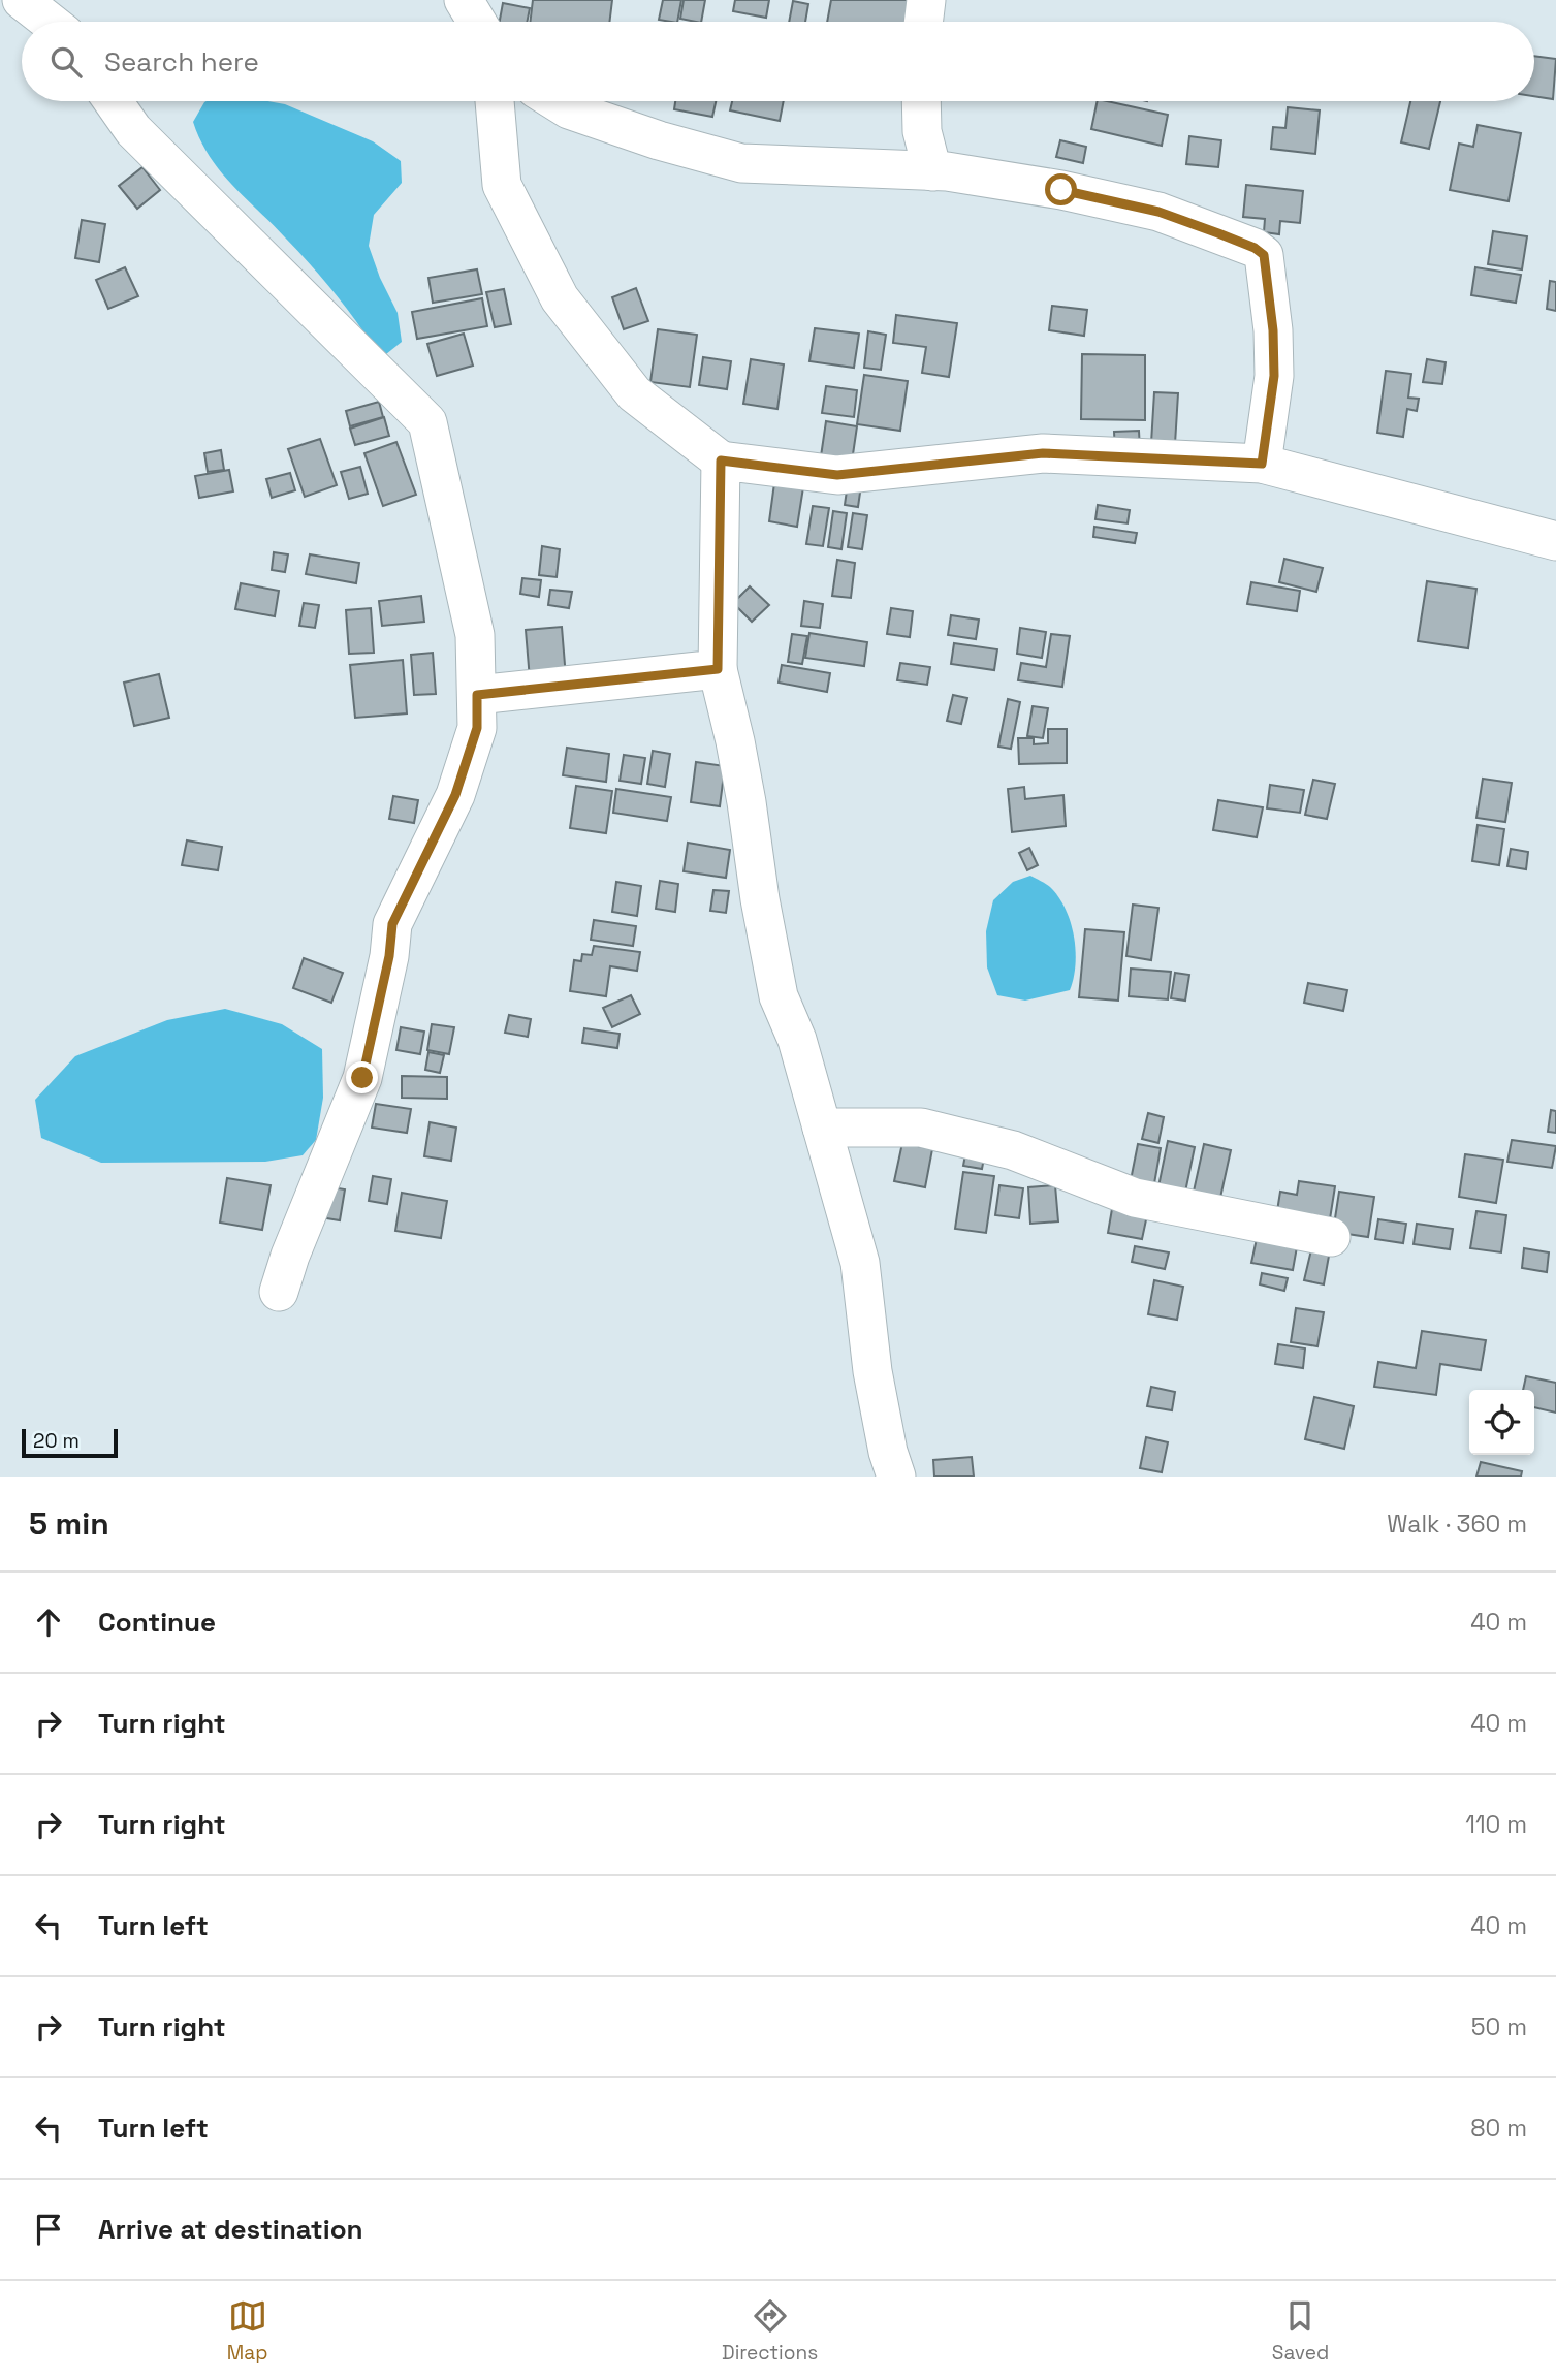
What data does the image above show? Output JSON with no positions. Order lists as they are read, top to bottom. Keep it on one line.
{"scale_bar":"20 m","page":{"search":"Search here","scale":"20 m","heading":["5 min","Walk · 360 m"],"list":[["Continue","40 m"],["Turn right","40 m"],["Turn right","110 m"],["Turn left","40 m"],["Turn right","50 m"],["Turn left","80 m"],"Arrive at destination"],"nav":["Map","Directions","Saved"]}}
